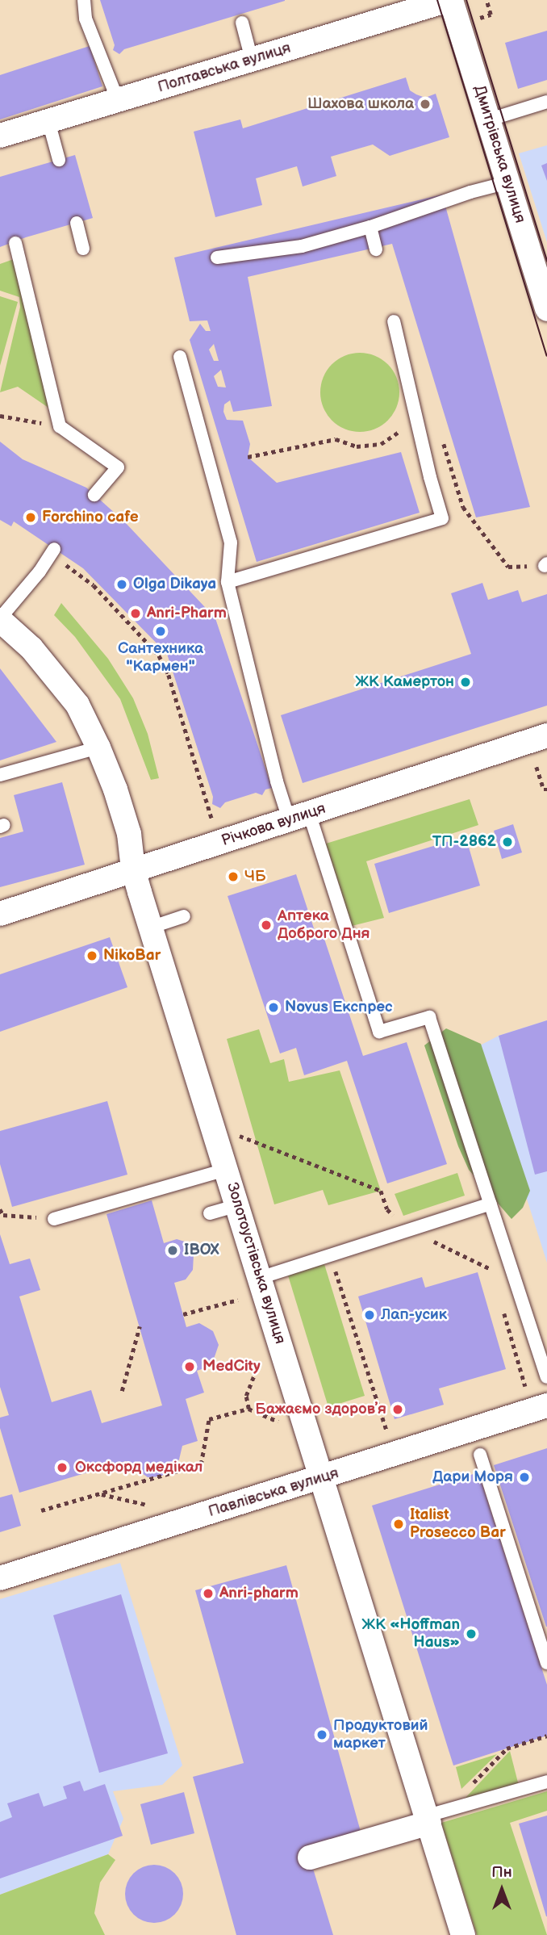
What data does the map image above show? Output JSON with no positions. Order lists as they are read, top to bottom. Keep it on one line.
{"streets":{"street":["Полтавська вулиця","Дмитрівська вулиця","Річкова вулиця","Золотоустівська вулиця","Павлівська вулиця"]},"crossings":[["Полтавська вулиця","Дмитрівська вулиця"],["Річкова вулиця","Золотоустівська вулиця"],["Золотоустівська вулиця","Павлівська вулиця"]],"places":["Шахова школа","Forchino cafe","Olga Dikaya","Anri-Pharm","Сантехника \"Кармен\"","ЖК Камертон","ТП-2862","ЧБ","Аптека Доброго Дня","NikoBar","Novus Експрес","IBOX","Лап-усик","MedCity","Бажаємо здоровʼя","Оксфорд медікал","Дари Моря","Italist Prosecco Bar","Anri-pharm","ЖК «Hoffman Haus»","Продуктовий маркет"],"north":"top"}
